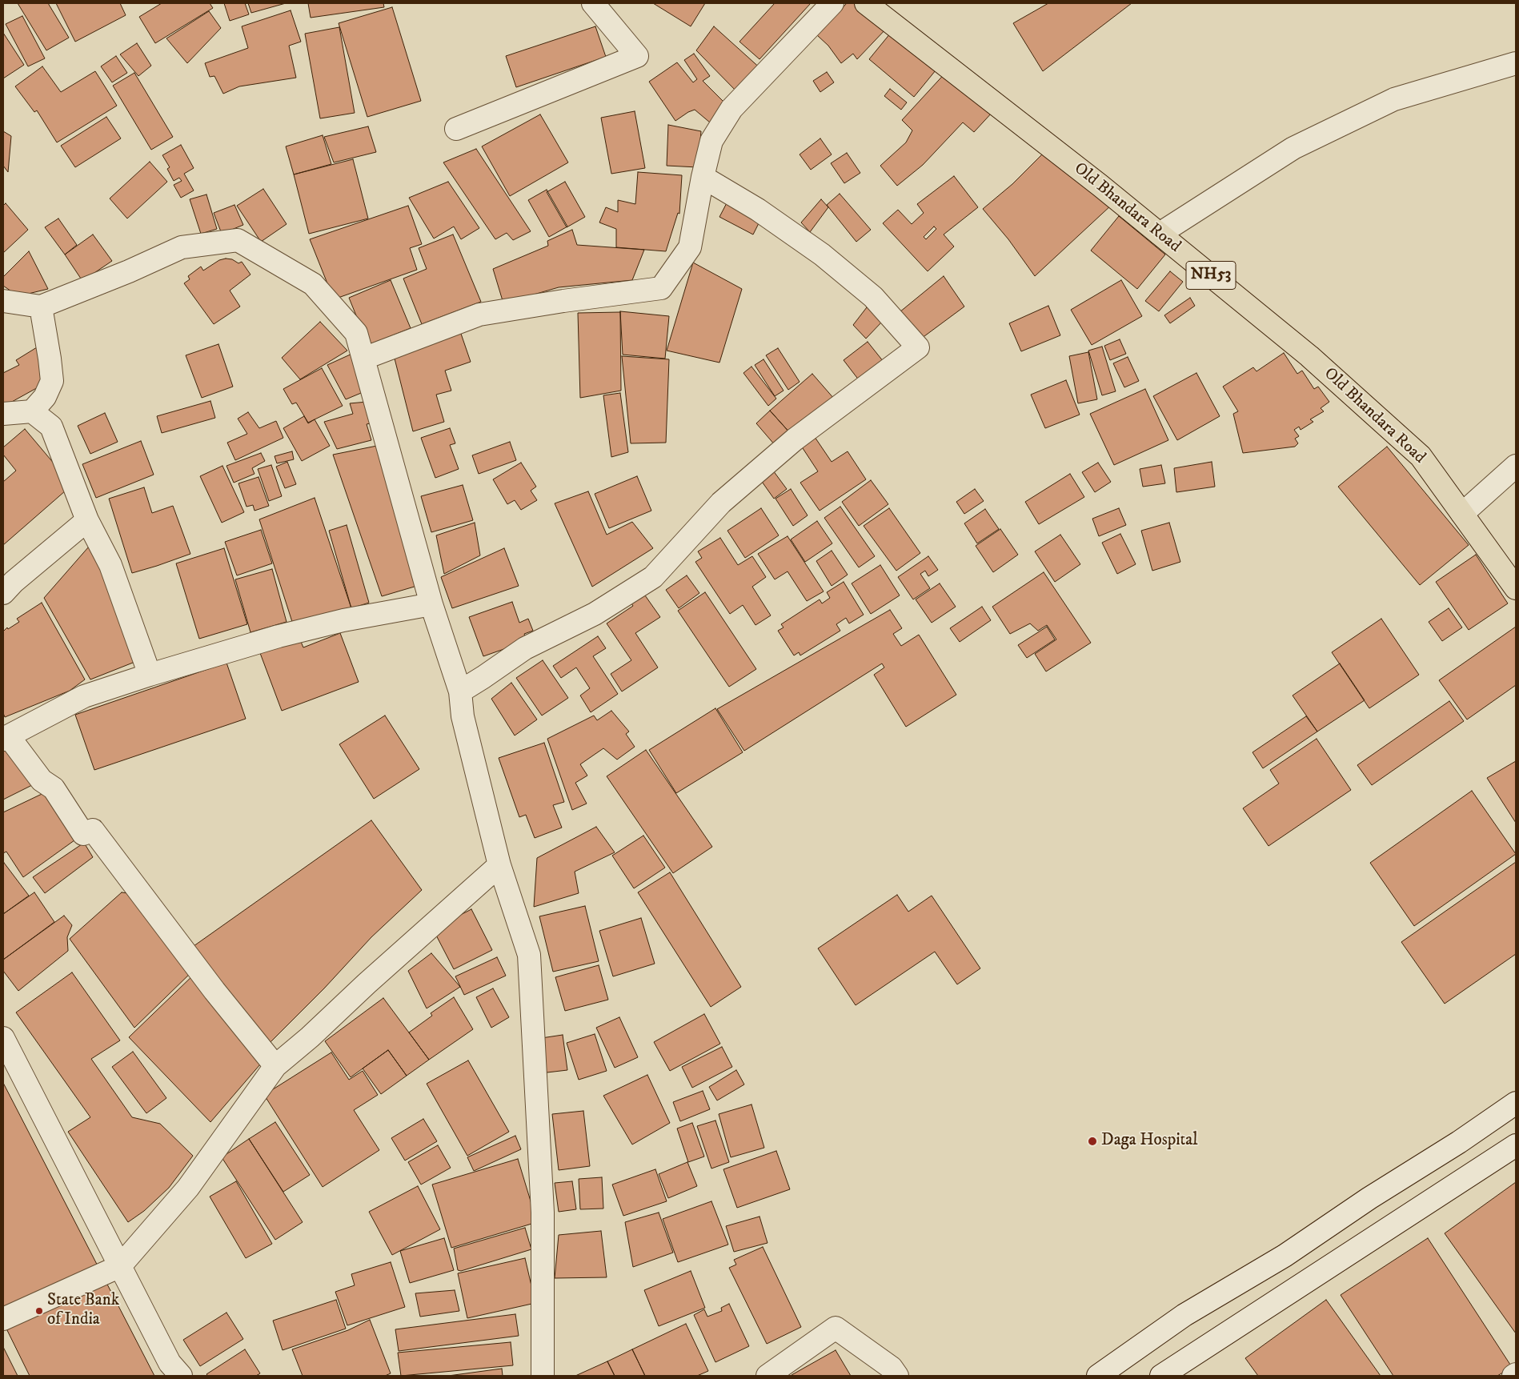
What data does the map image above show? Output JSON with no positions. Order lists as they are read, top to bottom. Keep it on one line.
{"streets":{"highway":["Old Bhandara Road","NH53"]},"places":["Daga Hospital","State Bank of India"]}
